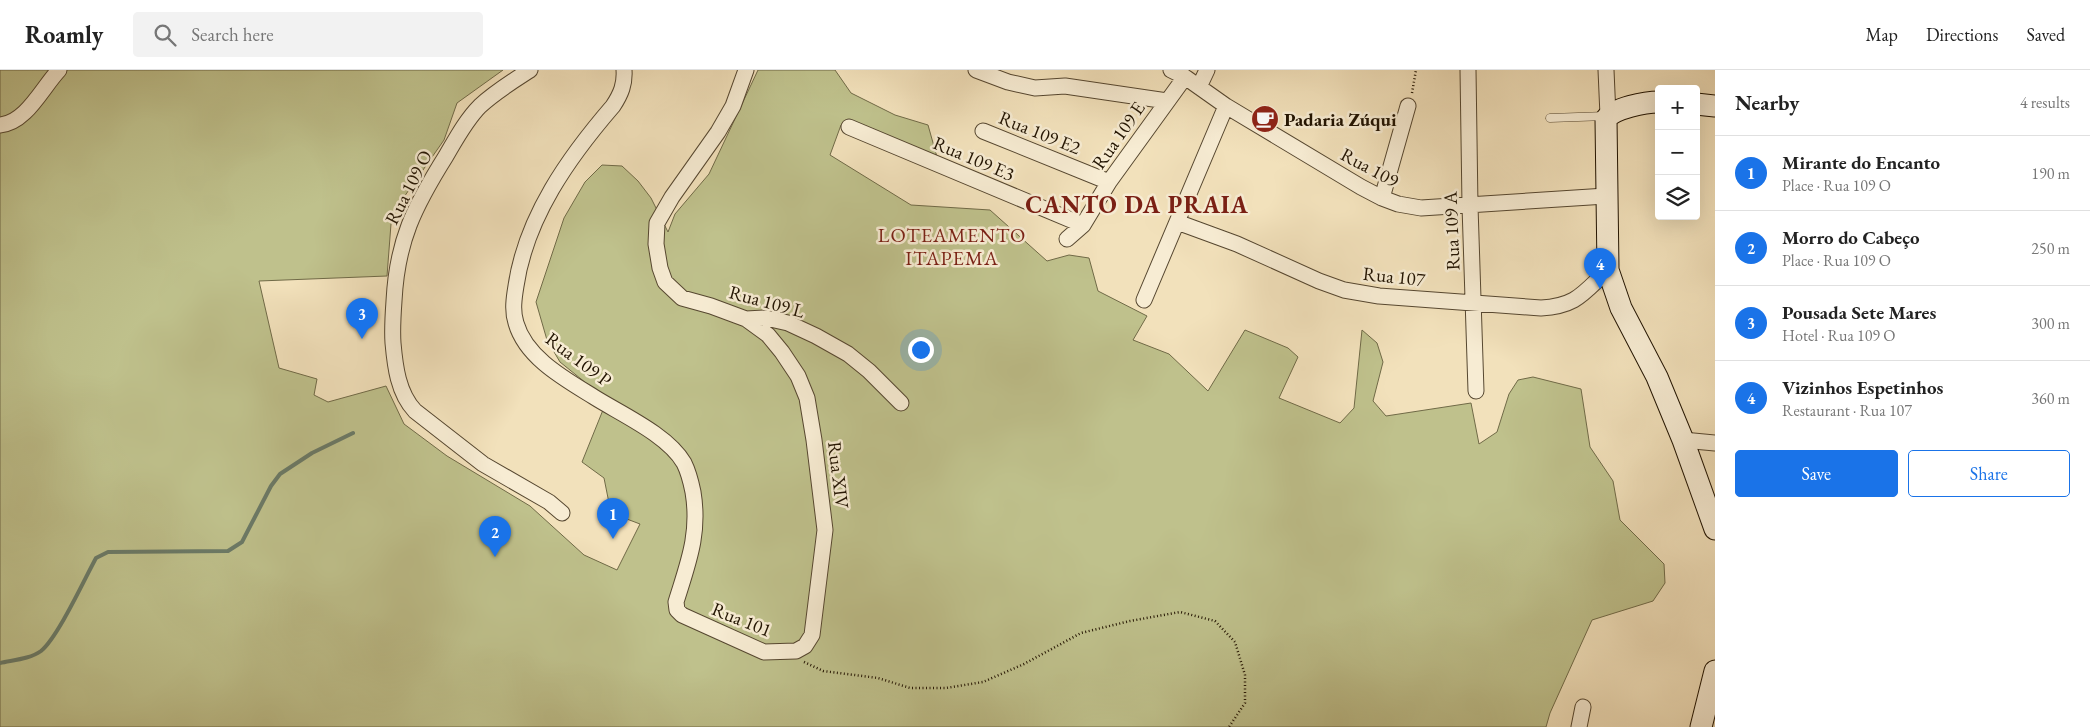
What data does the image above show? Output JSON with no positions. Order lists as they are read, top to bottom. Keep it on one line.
{"streets":{"street":["Rua 109 E2","Rua 109 E","Rua 109 E3","Rua 109","Rua 109 O","Rua 109 A","Rua 107","Rua 109 L","Rua 109 P","Rua XIV","Rua 101"]},"crossings":[["Rua 109 E2","Rua 109 E"],["Rua 109 E","Rua 109 E3"],["Rua 109 E","Rua 109"],["Rua 109","Rua 109 A"],["Rua 109 A","Rua 107"],["Rua 109 L","Rua XIV"],["Rua 109 P","Rua 101"],["Rua XIV","Rua 101"]],"districts":["CANTO DA PRAIA","LOTEAMENTO ITAPEMA"],"places":{"cafe":["Padaria Zúqui"]},"page":{"header":"Roamly","search":"Search here","nav":["Map","Directions","Saved"],"heading":["Nearby","4 results"],"map_buttons":["+","−"],"list":[{"mark":"1","name":"Mirante do Encanto","note":"Place · Rua 109 O","value":"190 m"},{"mark":"2","name":"Morro do Cabeço","note":"Place · Rua 109 O","value":"250 m"},{"mark":"3","name":"Pousada Sete Mares","note":"Hotel · Rua 109 O","value":"300 m"},{"mark":"4","name":"Vizinhos Espetinhos","note":"Restaurant · Rua 107","value":"360 m"}],"pins":["4","3","1","2"],"buttons":["Save","Share"]}}
